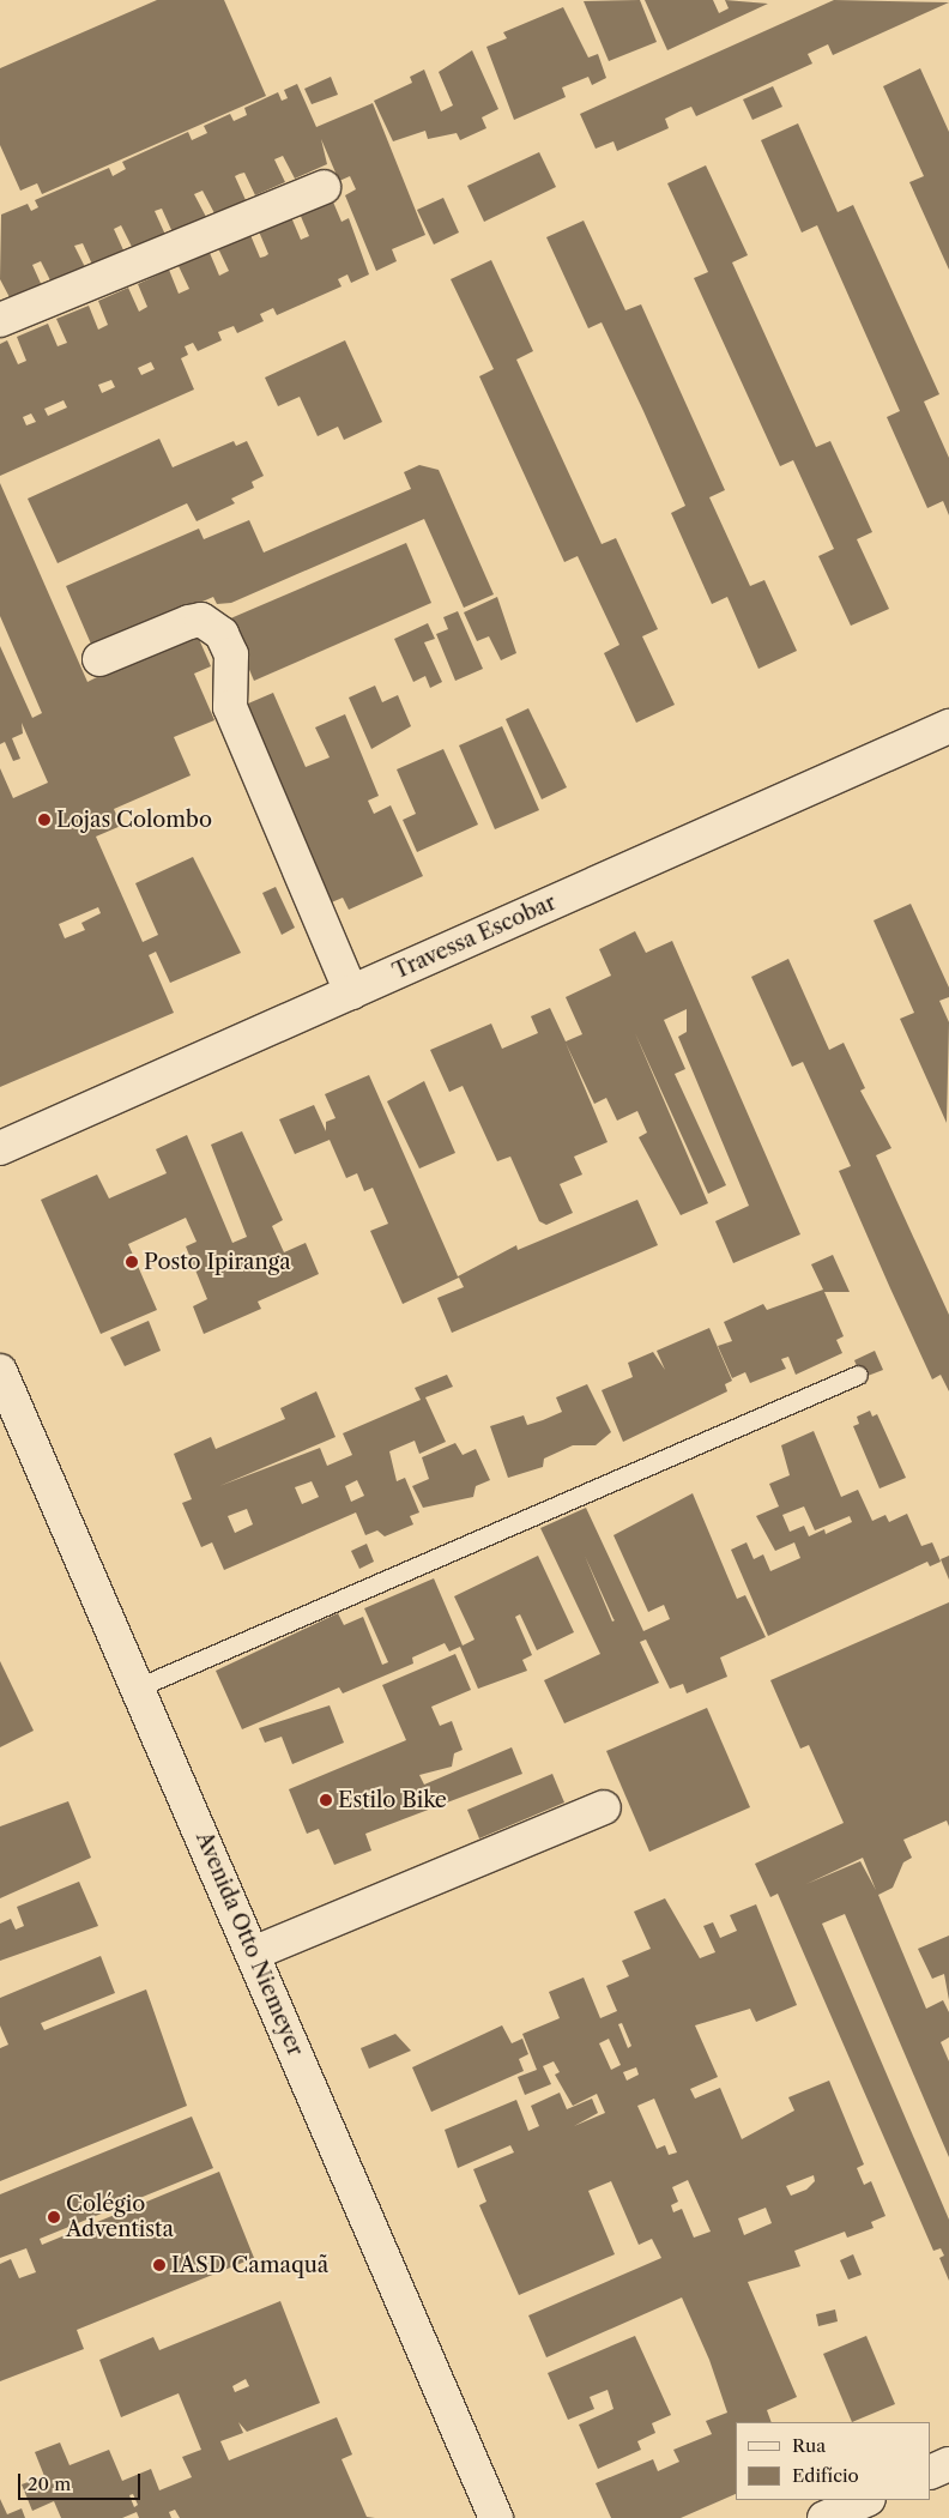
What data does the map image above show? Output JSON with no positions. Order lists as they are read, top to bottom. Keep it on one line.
{"streets":{"street":["Travessa Escobar","Avenida Otto Niemeyer"]},"places":["Lojas Colombo","Posto Ipiranga","Estilo Bike","Colégio Adventista","IASD Camaquã"],"legend":["Rua","Edifício"],"scale_bar":"20 m"}
